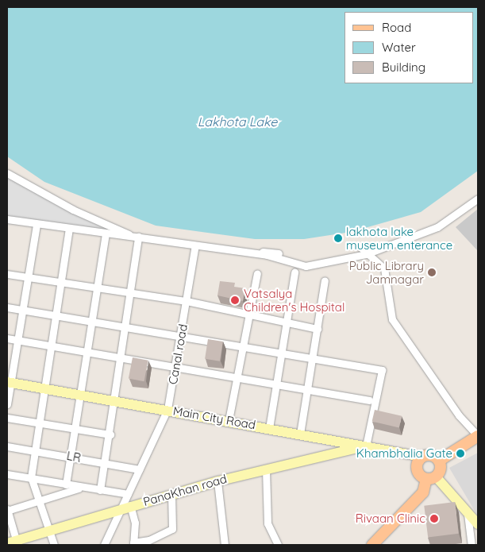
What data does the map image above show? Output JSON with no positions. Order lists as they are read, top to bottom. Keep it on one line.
{"streets":{"street":["Canal road","Main City Road","LR","PanaKhan road"]},"crossings":[["Canal road","Main City Road"],["Canal road","LR"],["Canal road","PanaKhan road"],["Main City Road","PanaKhan road"]],"water":["Lakhota Lake"],"places":["lakhota lake museum enterance","Public Library Jamnagar","Vatsalya Children's Hospital","Khambhalia Gate","Rivaan Clinic"],"legend":["Road","Water","Building"]}
